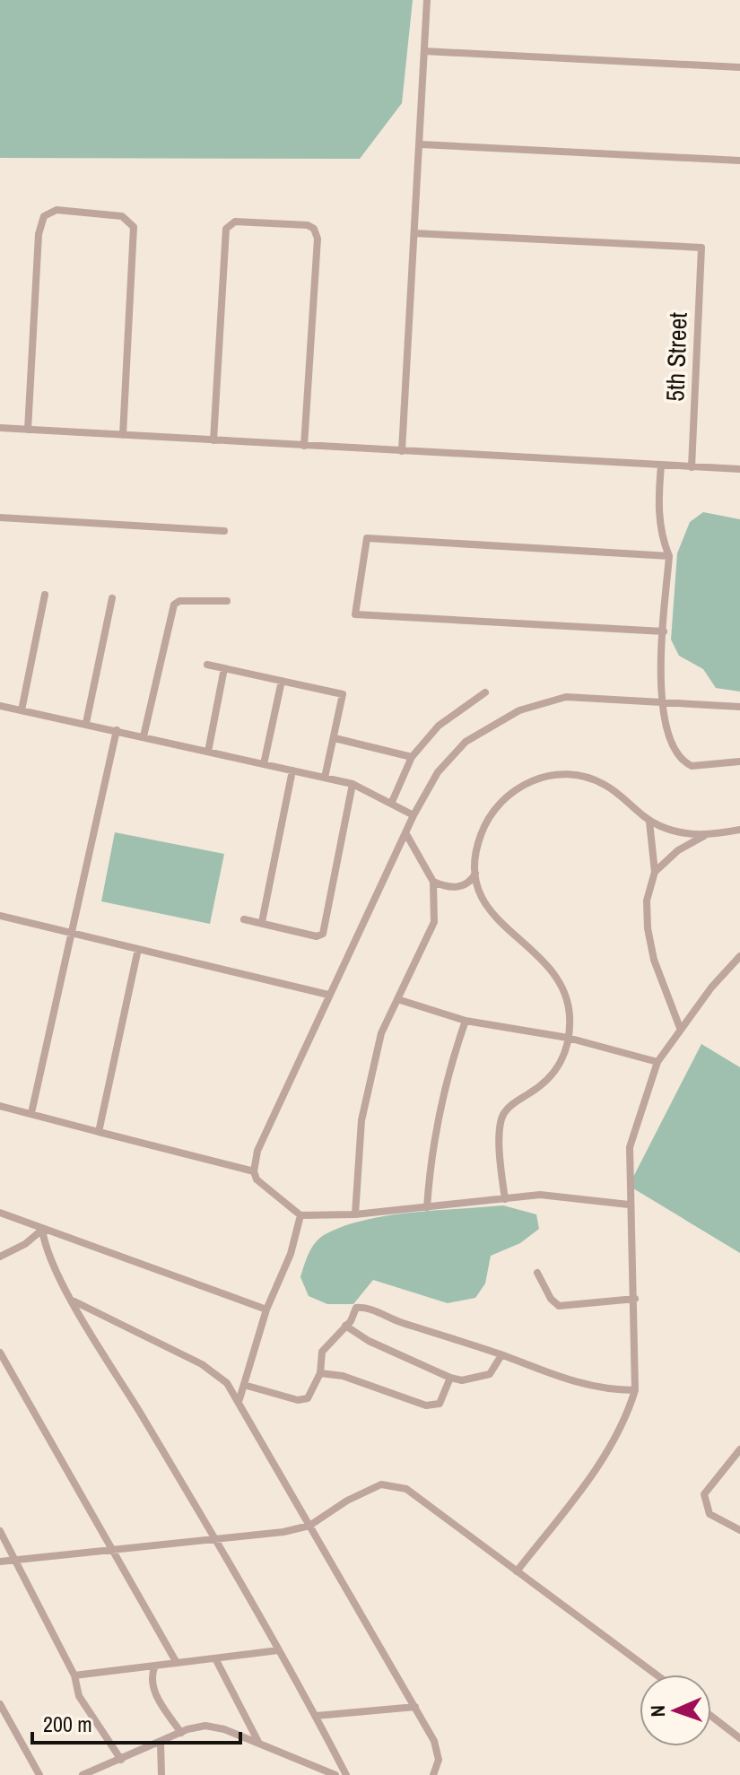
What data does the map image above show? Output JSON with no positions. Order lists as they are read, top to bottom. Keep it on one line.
{"streets":{"street":["5th Street"]},"scale_bar":"200 m","north":"left"}
